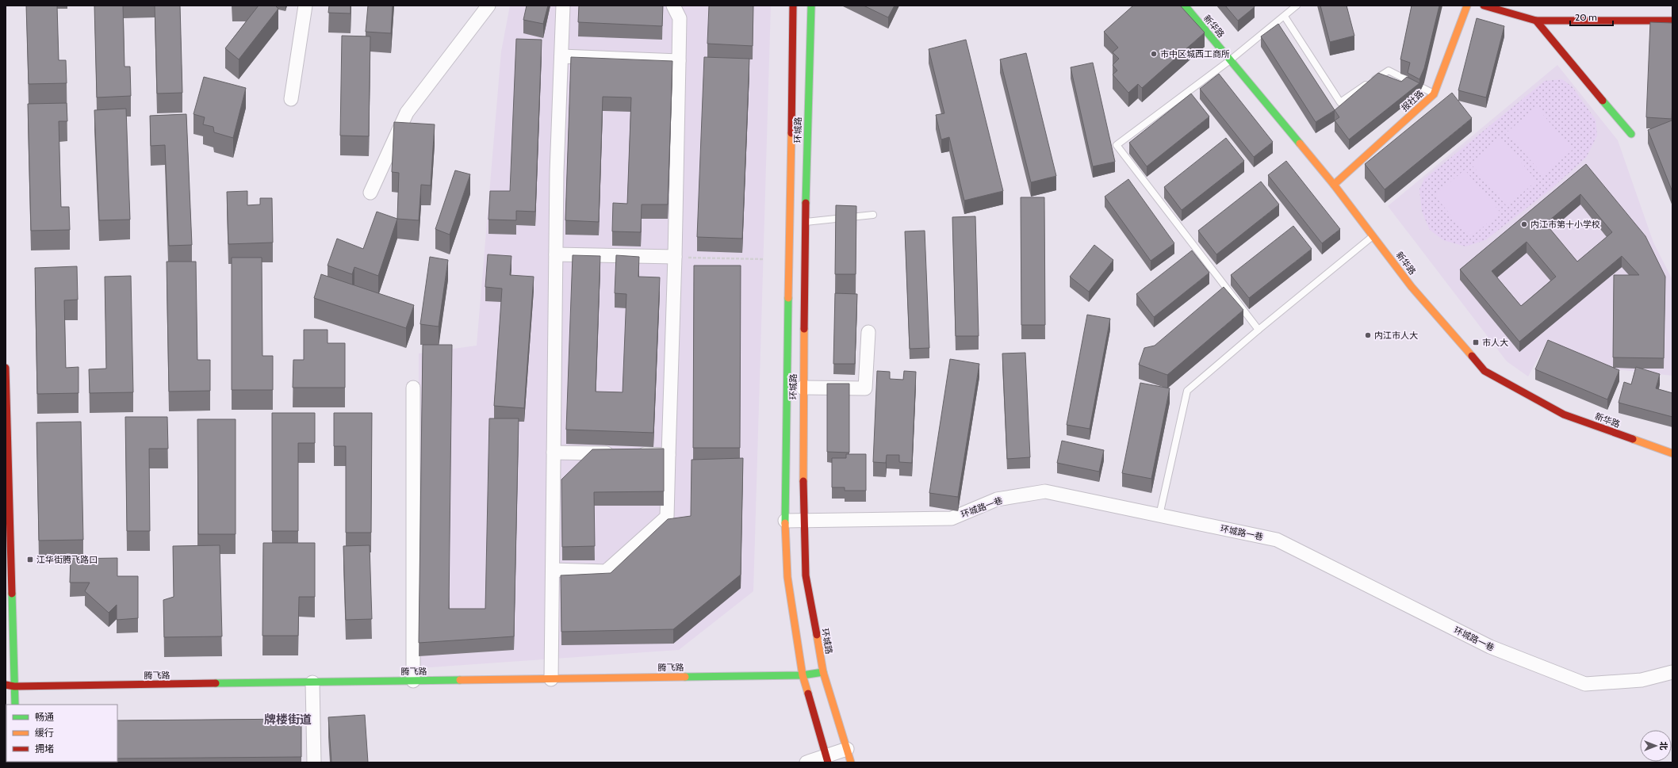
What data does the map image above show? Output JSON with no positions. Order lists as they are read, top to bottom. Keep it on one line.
{"streets":{"street":["新华路","报社路","环城路","环城路一巷","腾飞路"]},"crossings":[["新华路","报社路"],["环城路","环城路一巷"],["环城路","腾飞路"]],"districts":["牌楼街道"],"places":{"other":["市中区城西工商所","内江市第十小学校","内江市人大"],"transit":["市人大","江华街腾飞路口"]},"legend":["畅通","缓行","拥堵"],"scale_bar":"20 m","north":"right"}
